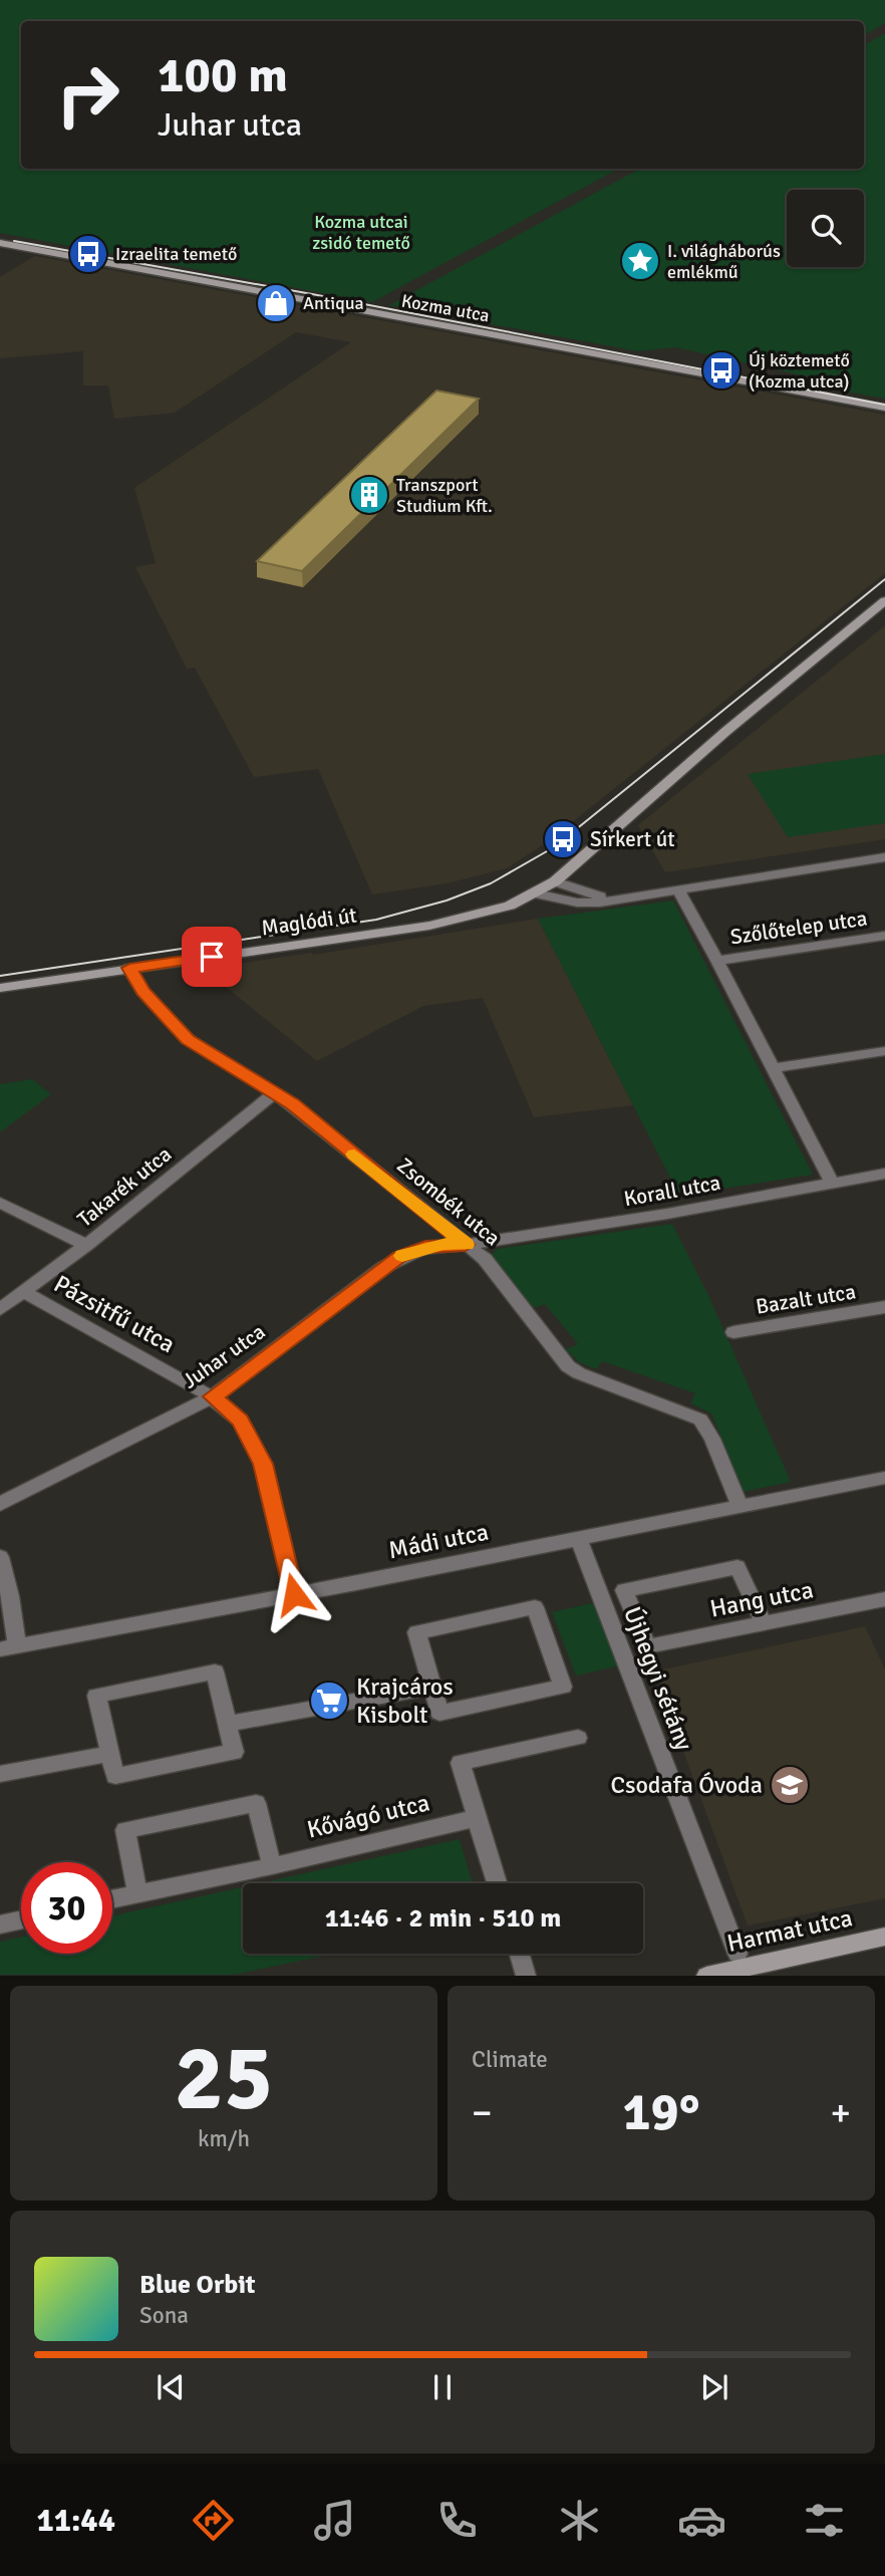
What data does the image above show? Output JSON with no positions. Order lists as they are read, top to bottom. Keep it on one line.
{"streets":{"street":["Kozma utca","Maglódi út","Szőlőtelep utca","Takarék utca","Korall utca","Zsombék utca","Bazalt utca","Pázsitfű utca","Juhar utca","Mádi utca","Hang utca","Újhegyi sétány","Kővágó utca","Harmat utca"]},"crossings":[["Maglódi út","Zsombék utca"],["Takarék utca","Zsombék utca"],["Takarék utca","Pázsitfű utca"],["Korall utca","Zsombék utca"],["Korall utca","Juhar utca"],["Zsombék utca","Juhar utca"],["Zsombék utca","Mádi utca"],["Pázsitfű utca","Juhar utca"],["Pázsitfű utca","Mádi utca"],["Mádi utca","Újhegyi sétány"]],"parks":["Kozma utcai zsidó temető"],"places":{"bus stop":["Izraelita temető","Új köztemető (Kozma utca)","Sírkert út"],"place":["I. világháborús emlékmű"],"shop":["Antiqua"],"building":["Transzport Studium Kft."],"supermarket":["Krajcáros Kisbolt"],"school or university":["Csodafa Óvoda"]},"page":{"turn":["100 m","Juhar utca"],"limit":"30","trip":"11:46 · 2 min · 510 m","tile":[["25","km/h"],"Climate"],"heat":["−","19°","+"],"song":["Blue Orbit","Sona"],"tabs":"11:44"}}
